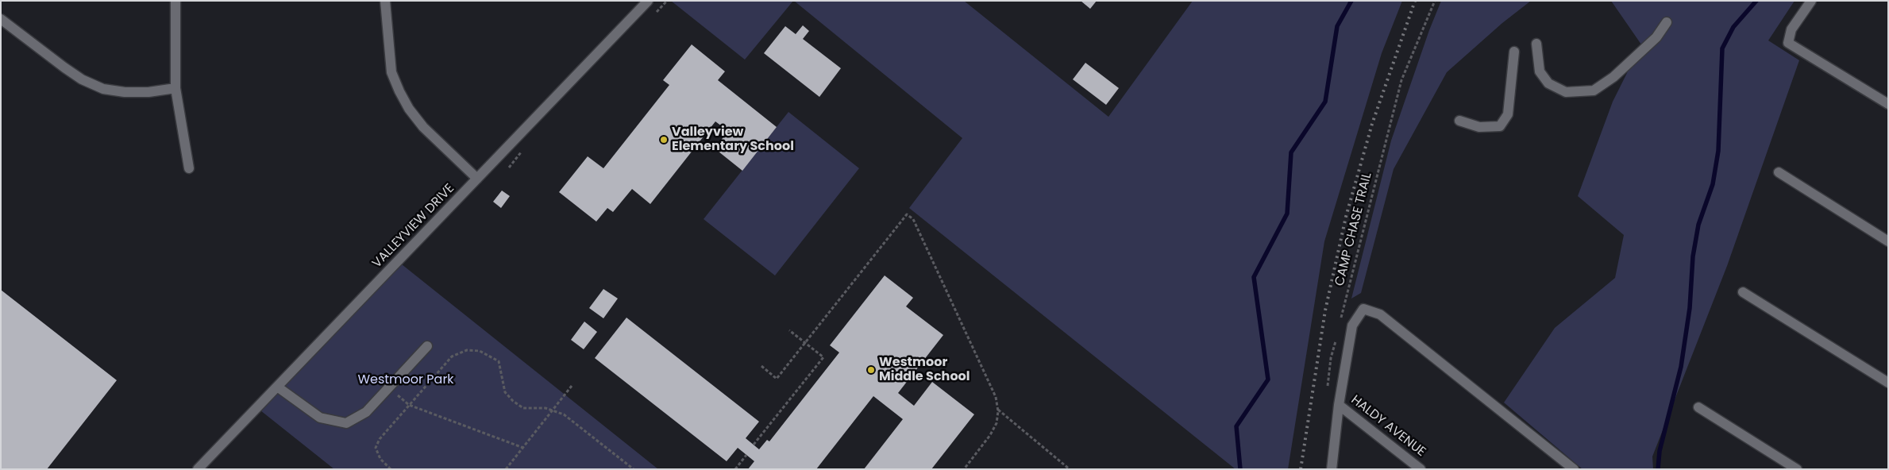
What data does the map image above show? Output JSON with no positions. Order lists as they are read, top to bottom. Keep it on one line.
{"streets":{"street":["VALLEYVIEW DRIVE","HALDY AVENUE"],"path":["CAMP CHASE TRAIL"]},"parks":["Westmoor Park"],"places":["Valleyview Elementary School","Westmoor Middle School"]}
